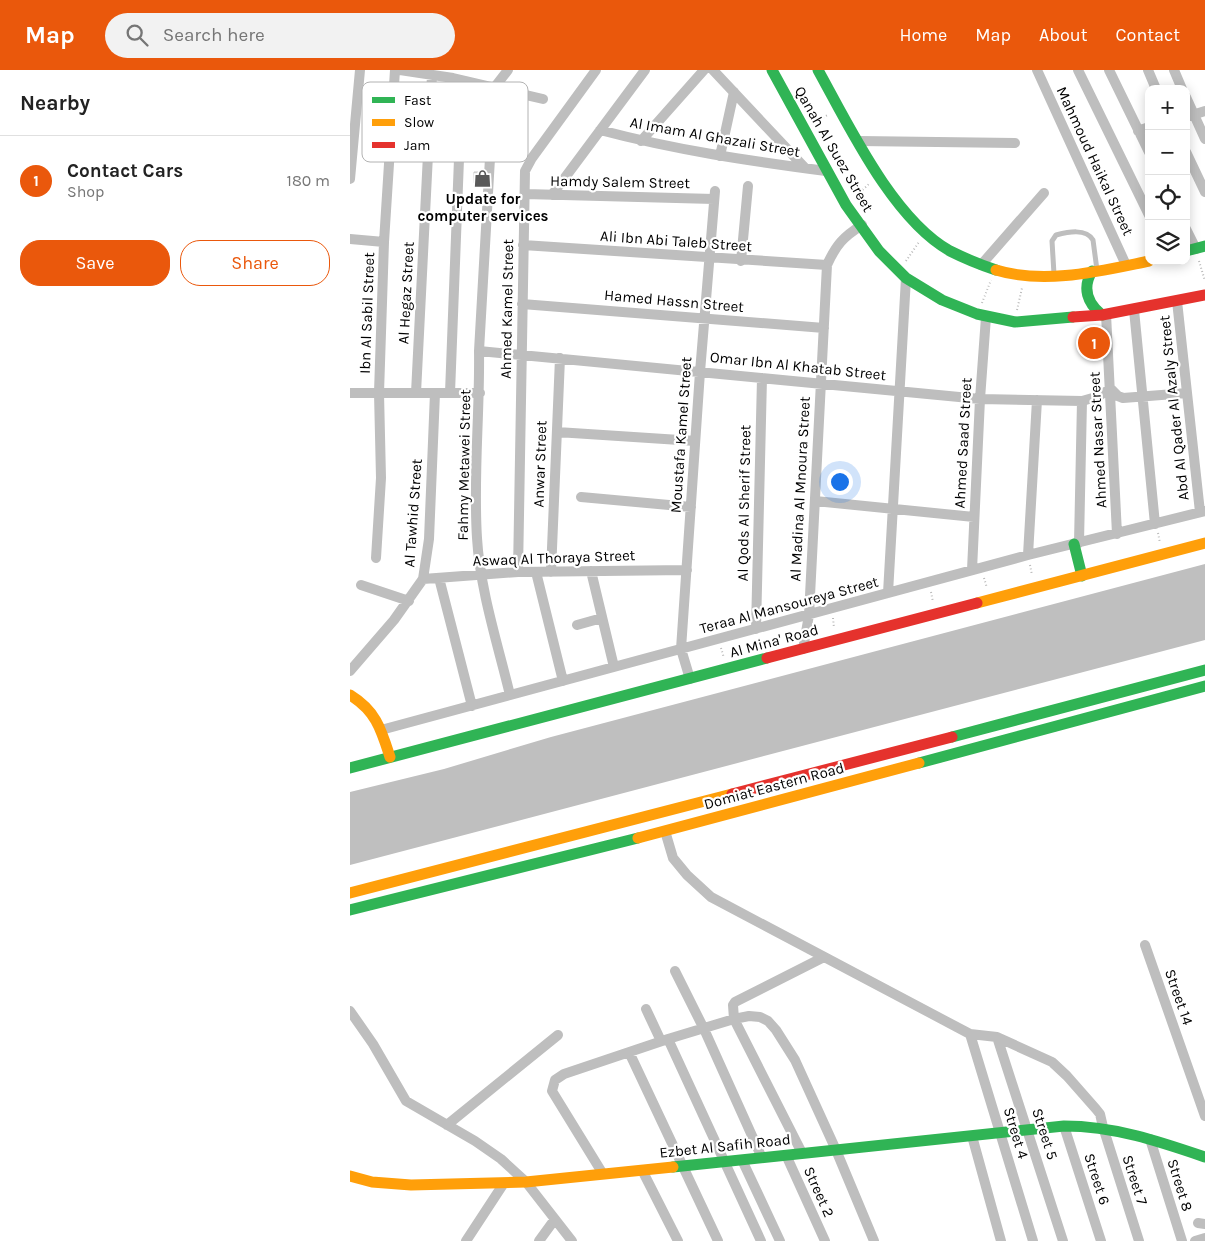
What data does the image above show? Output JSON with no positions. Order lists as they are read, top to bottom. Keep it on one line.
{"streets":{"main road":["Qanah Al Suez Street","Al Mina' Road","Domiat Eastern Road","Ezbet Al Safih Road"],"street":["Al Imam Al Ghazali Street","Mahmoud Haikal Street","Hamdy Salem Street","Ali Ibn Abi Taleb Street","Al Hegaz Street","Hamed Hassn Street","Ahmed Kamel Street","Ibn Al Sabil Street","Omar Ibn Al Khatab Street","Abd Al Qader Al Azaly Street","Moustafa Kamel Street","Ahmed Nasar Street","Ahmed Saad Street","Anwar Street","Fahmy Metawei Street","Al Madina Al Mnoura Street","Al Qods Al Sherif Street","Al Tawhid Street","Aswaq Al Thoraya Street","Teraa Al Mansoureya Street","Street 14","Street 4","Street 5","Street 6","Street 7","Street 8","Street 2"]},"crossings":[["Al Imam Al Ghazali Street","Qanah Al Suez Street"],["Qanah Al Suez Street","Mahmoud Haikal Street"],["Qanah Al Suez Street","Abd Al Qader Al Azaly Street"],["Qanah Al Suez Street","Ahmed Nasar Street"],["Qanah Al Suez Street","Ahmed Saad Street"],["Qanah Al Suez Street","Al Madina Al Mnoura Street"],["Hamdy Salem Street","Ahmed Kamel Street"],["Hamdy Salem Street","Moustafa Kamel Street"],["Ali Ibn Abi Taleb Street","Ahmed Kamel Street"],["Ali Ibn Abi Taleb Street","Moustafa Kamel Street"],["Ali Ibn Abi Taleb Street","Al Madina Al Mnoura Street"],["Hamed Hassn Street","Ahmed Kamel Street"],["Hamed Hassn Street","Moustafa Kamel Street"],["Hamed Hassn Street","Al Madina Al Mnoura Street"],["Ahmed Kamel Street","Omar Ibn Al Khatab Street"],["Ahmed Kamel Street","Aswaq Al Thoraya Street"],["Omar Ibn Al Khatab Street","Moustafa Kamel Street"],["Omar Ibn Al Khatab Street","Ahmed Nasar Street"],["Omar Ibn Al Khatab Street","Ahmed Saad Street"],["Omar Ibn Al Khatab Street","Anwar Street"],["Omar Ibn Al Khatab Street","Fahmy Metawei Street"],["Omar Ibn Al Khatab Street","Al Madina Al Mnoura Street"],["Omar Ibn Al Khatab Street","Al Qods Al Sherif Street"],["Abd Al Qader Al Azaly Street","Teraa Al Mansoureya Street"],["Moustafa Kamel Street","Aswaq Al Thoraya Street"],["Moustafa Kamel Street","Teraa Al Mansoureya Street"],["Moustafa Kamel Street","Al Mina' Road"],["Ahmed Nasar Street","Teraa Al Mansoureya Street"],["Ahmed Saad Street","Teraa Al Mansoureya Street"],["Anwar Street","Aswaq Al Thoraya Street"],["Fahmy Metawei Street","Aswaq Al Thoraya Street"],["Fahmy Metawei Street","Teraa Al Mansoureya Street"],["Al Madina Al Mnoura Street","Teraa Al Mansoureya Street"],["Al Madina Al Mnoura Street","Al Mina' Road"],["Al Qods Al Sherif Street","Teraa Al Mansoureya Street"],["Al Tawhid Street","Aswaq Al Thoraya Street"],["Street 4","Ezbet Al Safih Road"],["Street 4","Street 7"],["Street 5","Ezbet Al Safih Road"],["Street 5","Street 7"],["Ezbet Al Safih Road","Street 6"],["Ezbet Al Safih Road","Street 7"],["Ezbet Al Safih Road","Street 8"],["Ezbet Al Safih Road","Street 2"]],"places":{"shop":["Update for computer services"]},"legend":["Fast","Slow","Jam"],"page":{"header":"Map","search":"Search here","nav":["Home","Map","About","Contact"],"heading":"Nearby","map_buttons":["+","−"],"list":[{"mark":"1","name":"Contact Cars","note":"Shop","value":"180 m"}],"buttons":["Save","Share"],"pins":"1"}}
